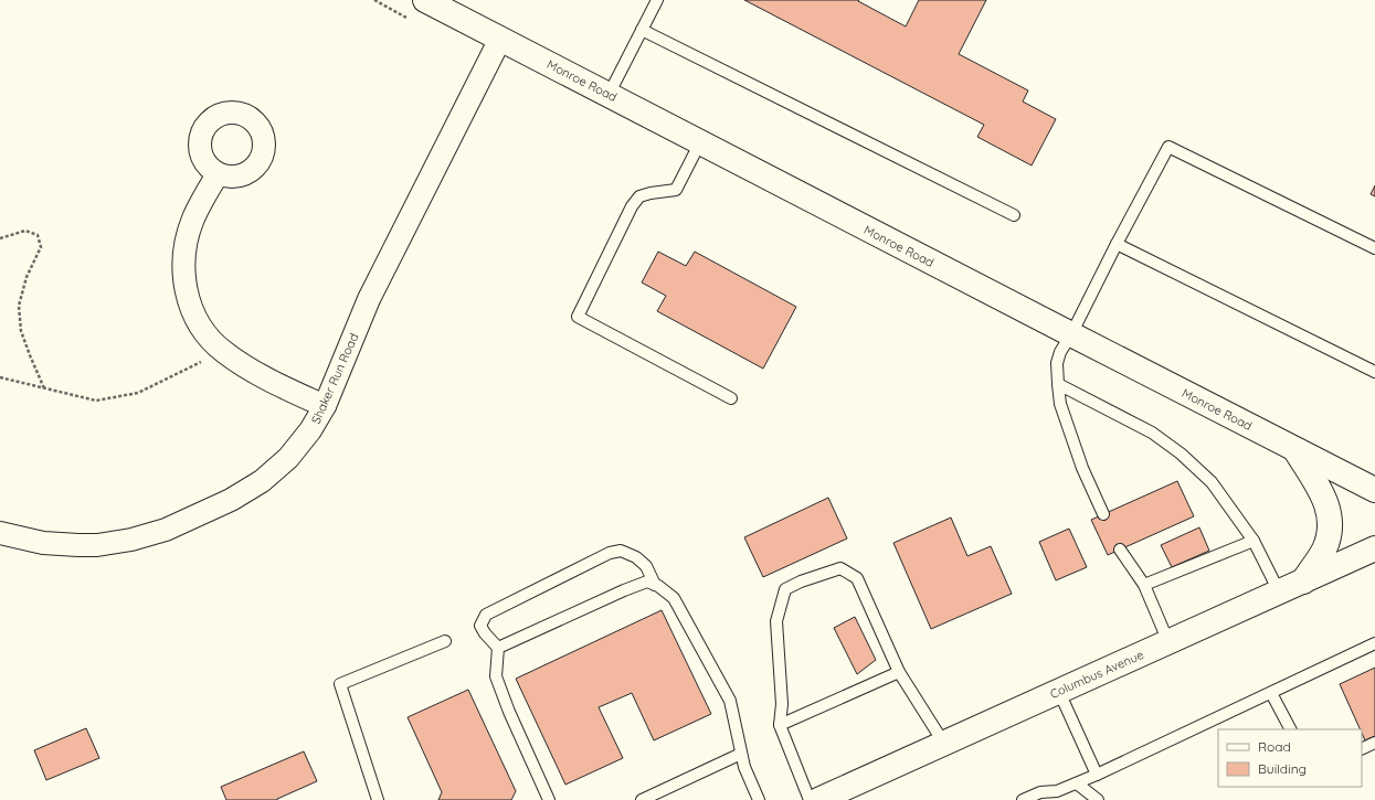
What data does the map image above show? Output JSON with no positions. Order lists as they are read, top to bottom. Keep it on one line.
{"streets":{"street":["Monroe Road","Shaker Run Road","Columbus Avenue"]},"crossings":[["Monroe Road","Shaker Run Road"]],"legend":["Road","Building"]}
